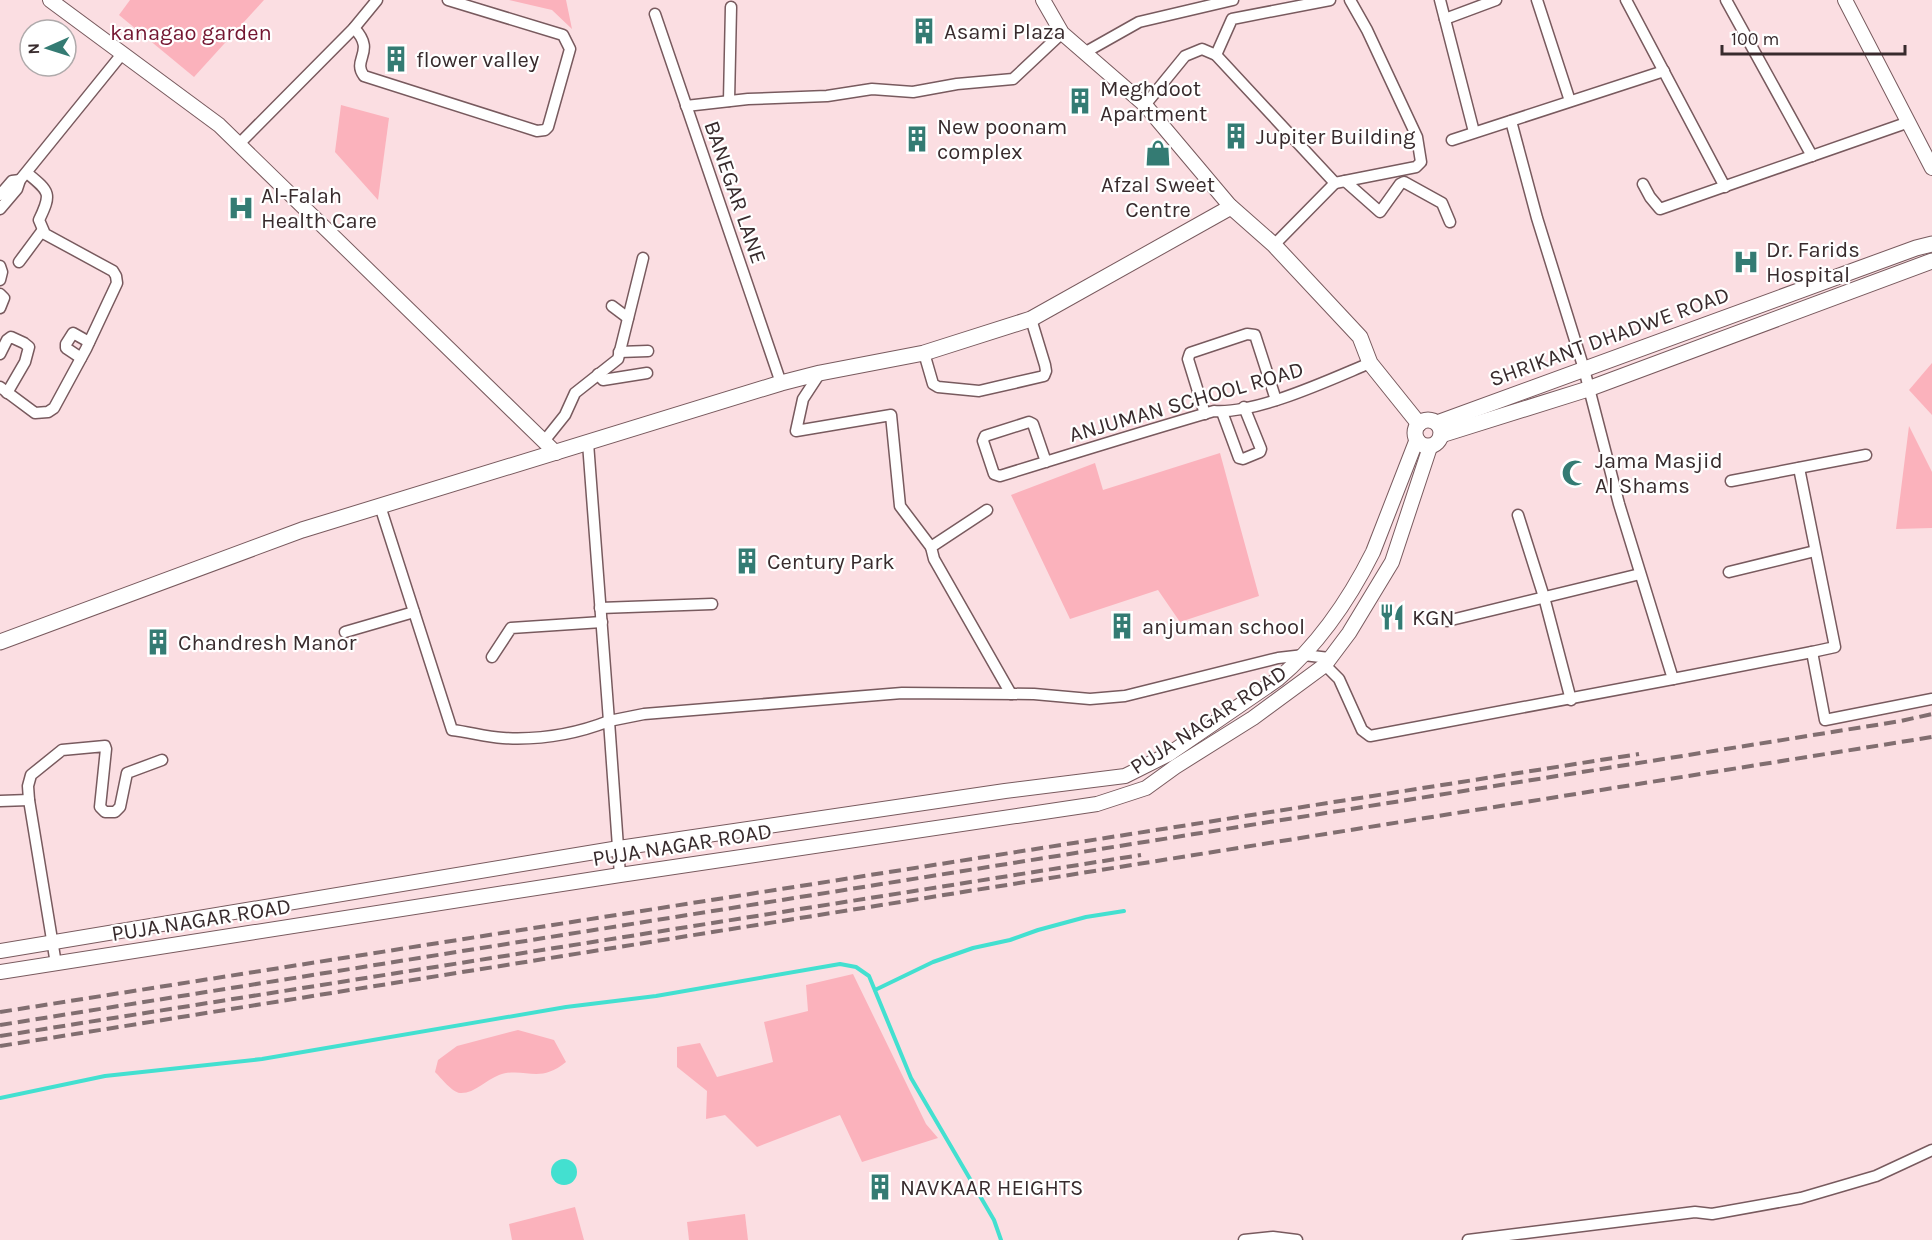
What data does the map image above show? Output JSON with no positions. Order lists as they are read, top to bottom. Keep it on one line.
{"streets":{"main road":["SHRIKANT DHADWE ROAD"],"street":["BANEGAR LANE","ANJUMAN SCHOOL ROAD","PUJA NAGAR ROAD"]},"crossings":[["SHRIKANT DHADWE ROAD","PUJA NAGAR ROAD"]],"parks":["kanagao garden"],"places":{"building":["Asami Plaza","flower valley","Meghdoot Apartment","Jupiter Building","New poonam complex","Century Park","anjuman school","Chandresh Manor","NAVKAAR HEIGHTS"],"shop":["Afzal Sweet Centre"],"hospital":["Al-Falah Health Care","Dr. Farids Hospital"],"mosque":["Jama Masjid Al Shams"],"restaurant":["KGN"]},"scale_bar":"100 m","north":"left"}
